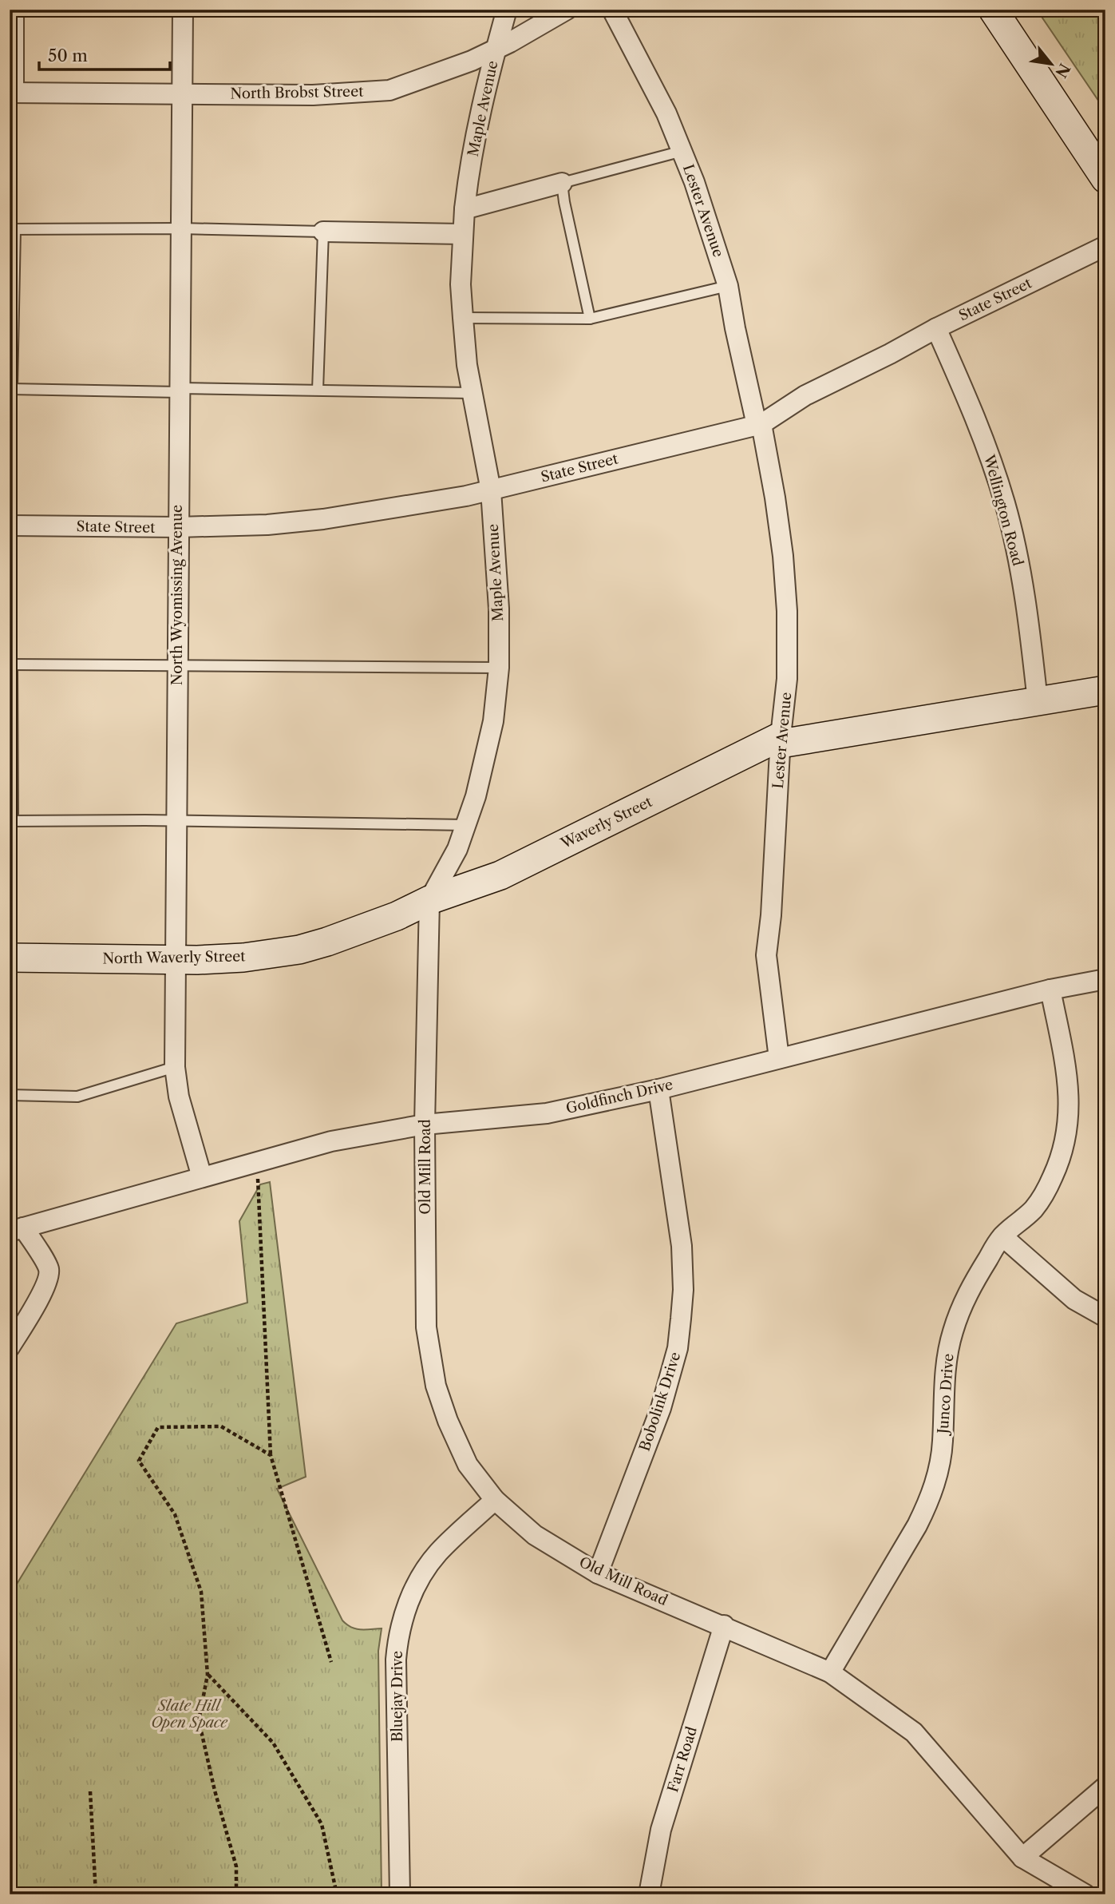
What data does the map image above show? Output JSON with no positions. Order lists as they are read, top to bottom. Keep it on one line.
{"streets":{"street":["North Brobst Street","Maple Avenue","Lester Avenue","State Street","Wellington Road","North Wyomissing Avenue","Waverly Street","North Waverly Street","Goldfinch Drive","Old Mill Road","Junco Drive","Bobolink Drive","Bluejay Drive","Farr Road"]},"crossings":[["North Brobst Street","Maple Avenue"],["North Brobst Street","North Wyomissing Avenue"],["Maple Avenue","State Street"],["Maple Avenue","Waverly Street"],["Maple Avenue","North Waverly Street"],["Maple Avenue","Old Mill Road"],["Lester Avenue","State Street"],["Lester Avenue","Waverly Street"],["Lester Avenue","Goldfinch Drive"],["State Street","Wellington Road"],["State Street","North Wyomissing Avenue"],["Wellington Road","Waverly Street"],["North Wyomissing Avenue","North Waverly Street"],["North Wyomissing Avenue","Goldfinch Drive"],["Waverly Street","North Waverly Street"],["Waverly Street","Old Mill Road"],["North Waverly Street","Old Mill Road"],["Goldfinch Drive","Old Mill Road"],["Goldfinch Drive","Junco Drive"],["Goldfinch Drive","Bobolink Drive"],["Old Mill Road","Junco Drive"],["Old Mill Road","Bobolink Drive"],["Old Mill Road","Bluejay Drive"],["Old Mill Road","Farr Road"]],"parks":["Slate Hill Open Space"],"scale_bar":"50 m","north":"bottom right"}
